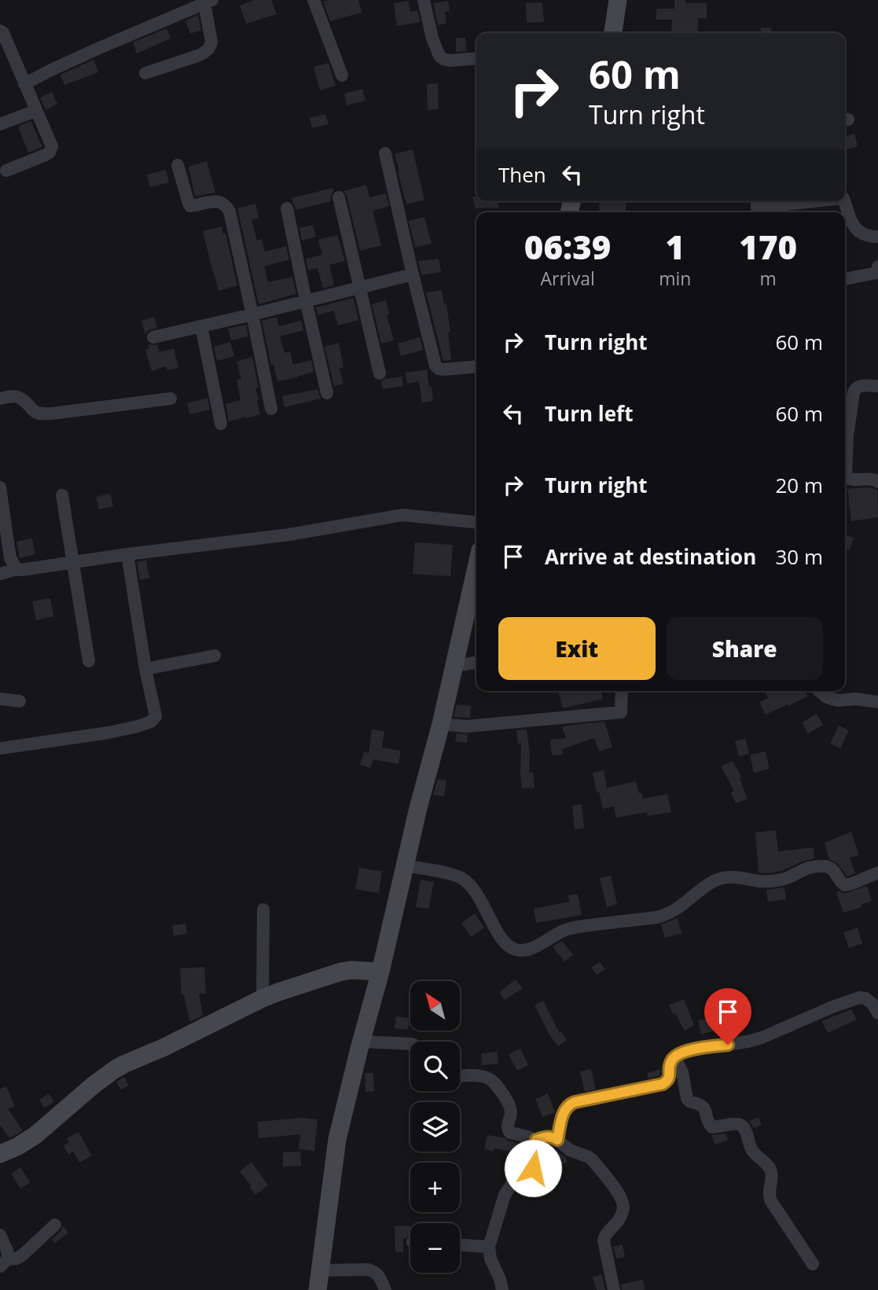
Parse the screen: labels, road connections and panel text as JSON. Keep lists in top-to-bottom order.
{
  "north": "top left",
  "page": {
    "turn": ["60 m", "Turn right"],
    "then": "Then",
    "eta": [
      "06:39",
      "Arrival",
      "1",
      "min",
      "170",
      "m"
    ],
    "list": [
      {
        "name": "Turn right",
        "value": "60 m"
      },
      {
        "name": "Turn left",
        "value": "60 m"
      },
      {
        "name": "Turn right",
        "value": "20 m"
      },
      {
        "name": "Arrive at destination",
        "value": "30 m"
      }
    ],
    "buttons": ["Exit", "Share"],
    "map_buttons": ["+", "−"]
  }
}
